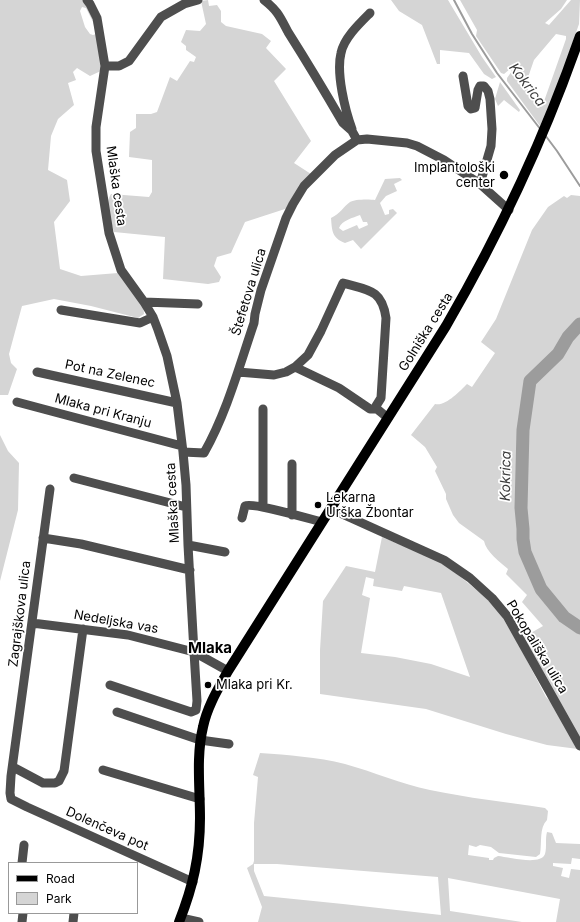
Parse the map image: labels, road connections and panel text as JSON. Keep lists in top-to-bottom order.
{
  "streets": {
    "main road": ["Golniška cesta"],
    "street": [
      "Mlaška cesta",
      "Štefetova ulica",
      "Pot na Zelenec",
      "Mlaka pri Kranju",
      "Zagrajškova ulica",
      "Nedeljska vas",
      "Pokopališka ulica",
      "Dolenčeva pot"
    ]
  },
  "crossings": [
    ["Mlaška cesta", "Štefetova ulica"],
    ["Mlaška cesta", "Pot na Zelenec"],
    ["Mlaška cesta", "Mlaka pri Kranju"],
    ["Mlaška cesta", "Nedeljska vas"],
    ["Štefetova ulica", "Mlaka pri Kranju"],
    ["Golniška cesta", "Pokopališka ulica"],
    ["Golniška cesta", "Dolenčeva pot"],
    ["Zagrajškova ulica", "Nedeljska vas"],
    ["Zagrajškova ulica", "Dolenčeva pot"]
  ],
  "districts": ["Mlaka"],
  "water": ["Kokrica"],
  "places": ["Implantološki center", "Lekarna Urška Žbontar", "Mlaka pri Kr."],
  "legend": ["Road", "Park"]
}
